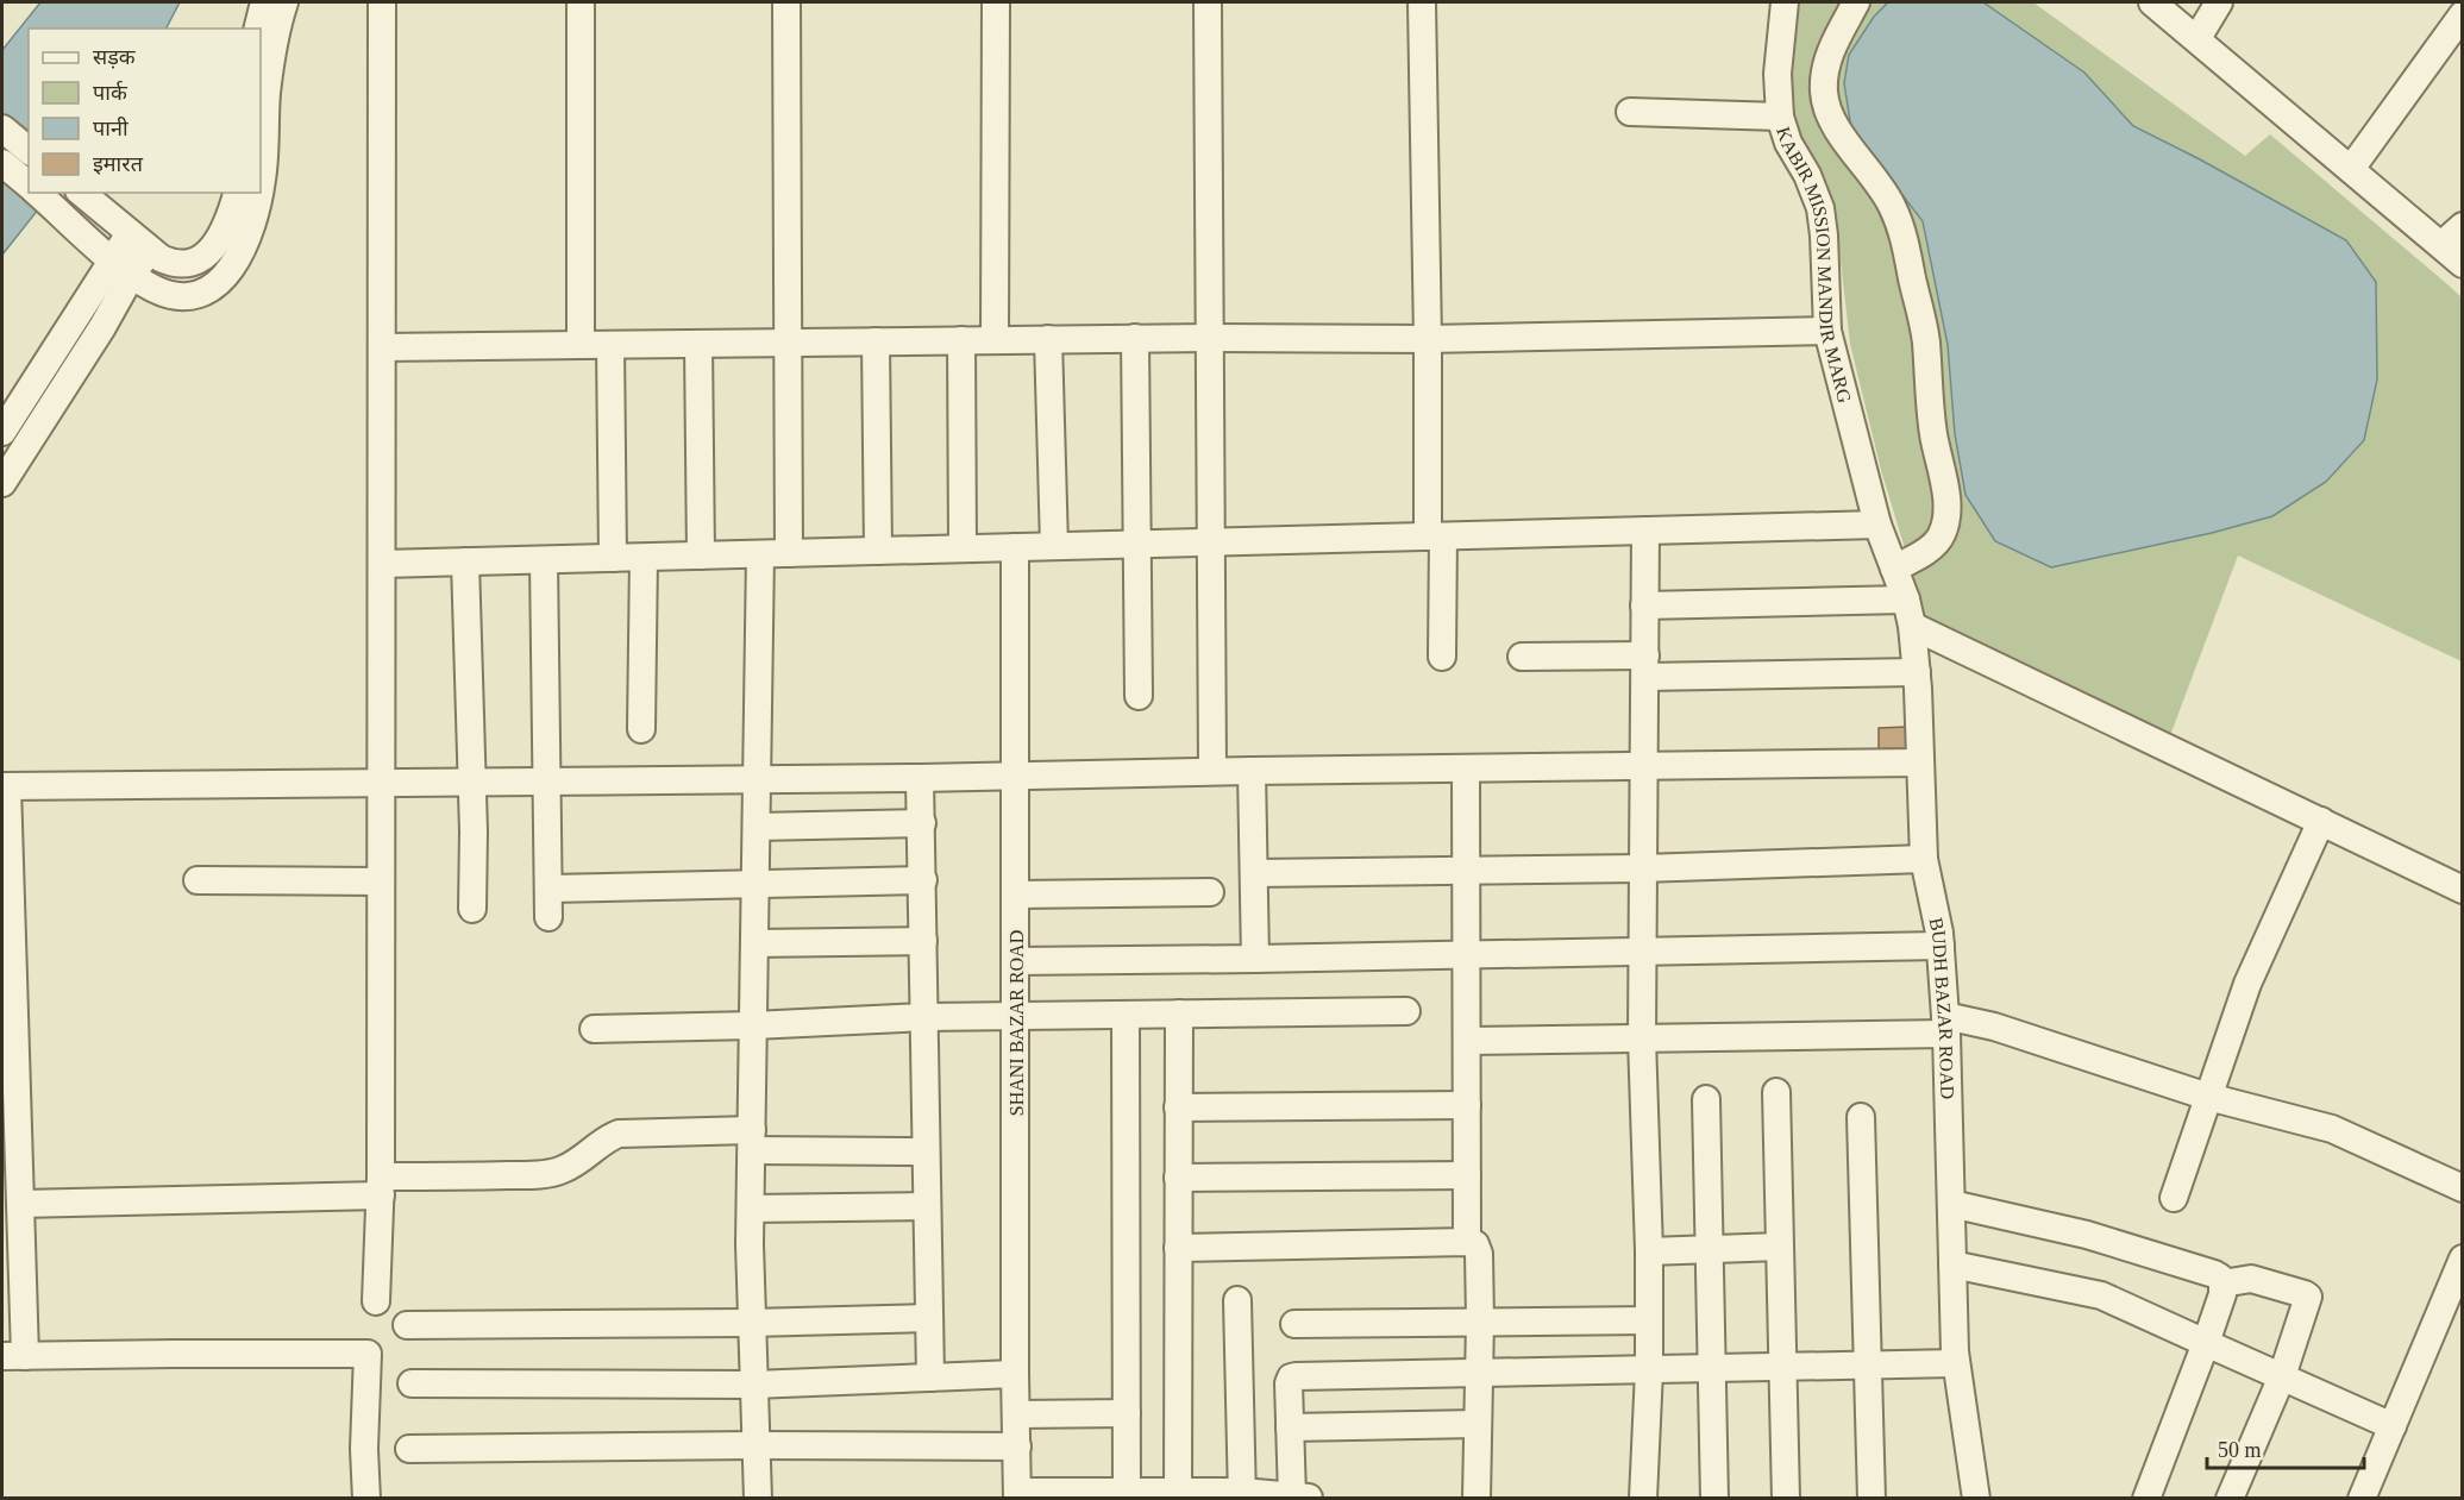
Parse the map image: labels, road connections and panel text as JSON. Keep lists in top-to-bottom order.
{
  "streets": {
    "street": ["KABIR MISSION MANDIR MARG", "BUDH BAZAR ROAD", "SHANI BAZAR ROAD"]
  },
  "crossings": [
    ["KABIR MISSION MANDIR MARG", "BUDH BAZAR ROAD"]
  ],
  "legend": [
    "सड़क",
    "पार्क",
    "पानी",
    "इमारत"
  ],
  "scale_bar": "50 m"
}
